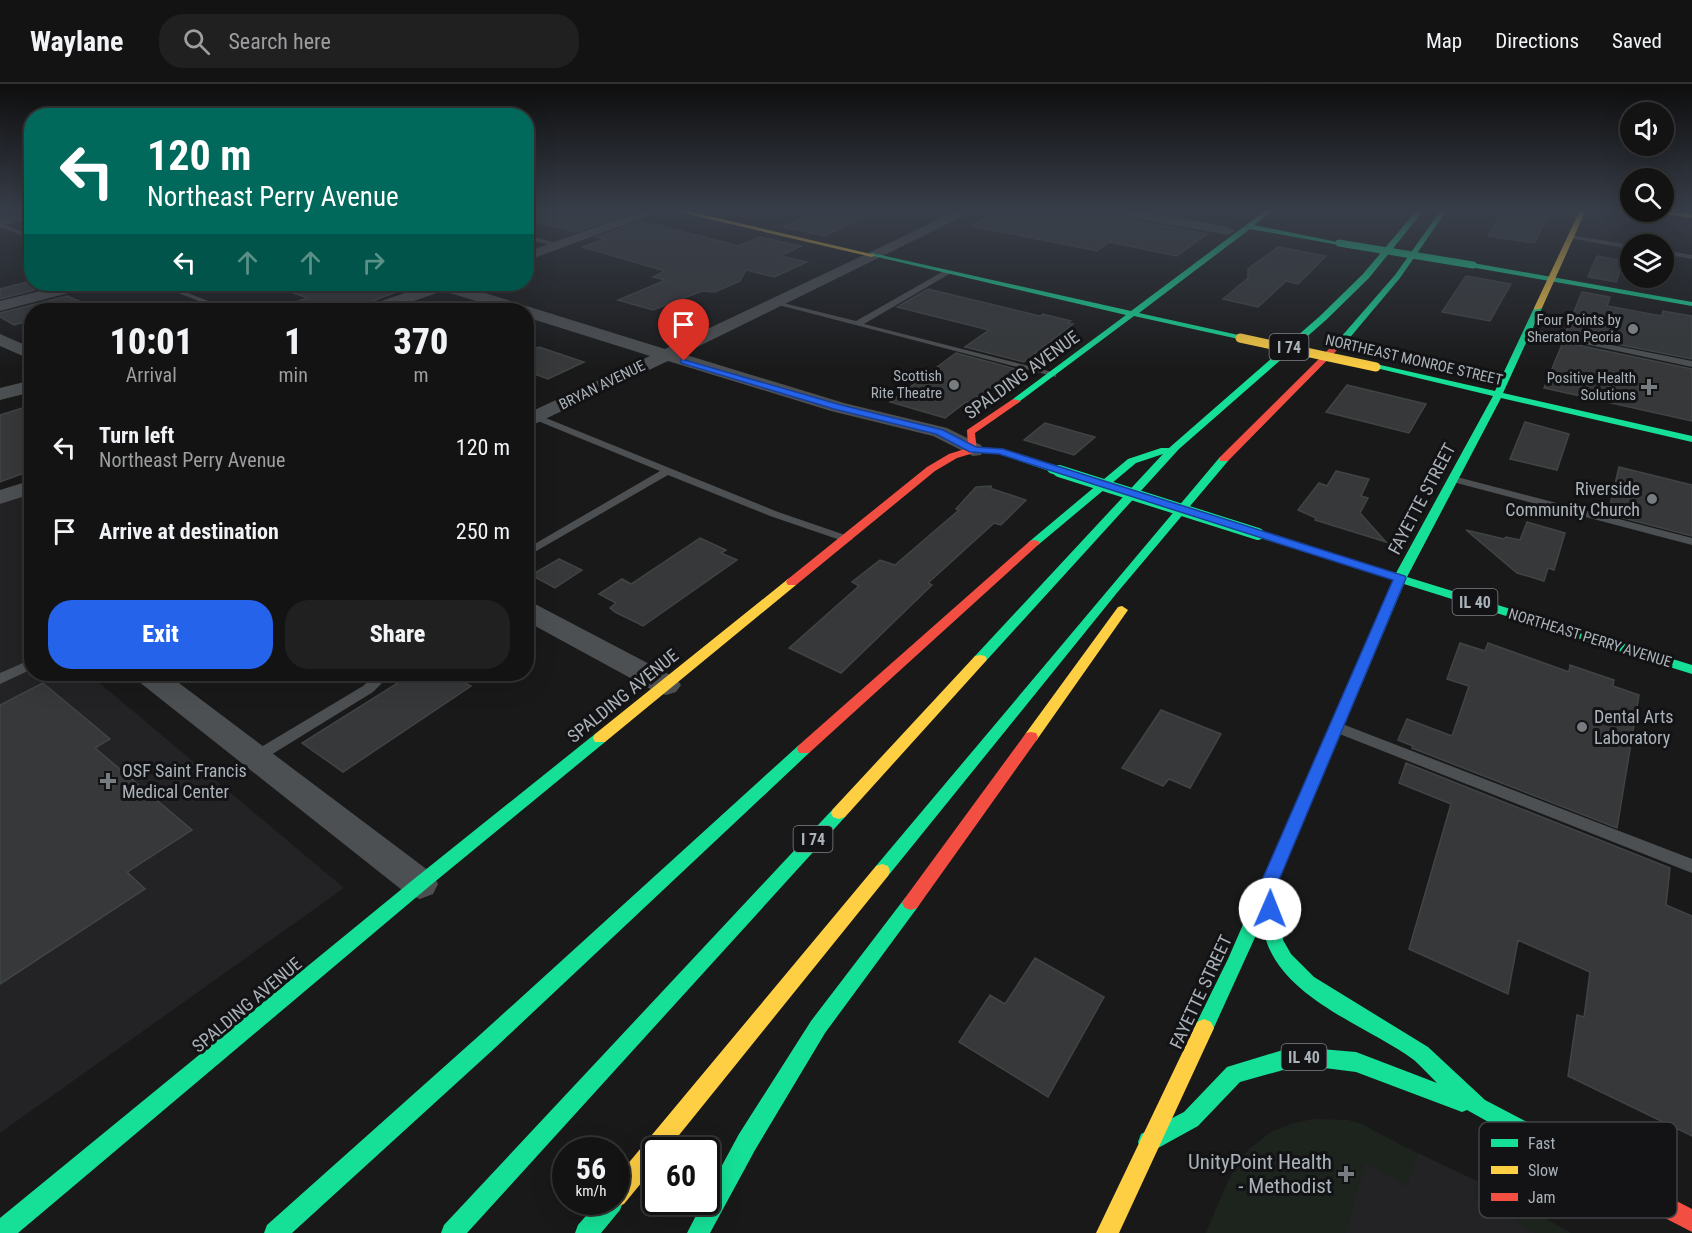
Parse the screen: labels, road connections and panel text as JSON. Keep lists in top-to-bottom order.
{
  "streets": {
    "main road": [
      "I 74",
      "NORTHEAST MONROE STREET",
      "SPALDING AVENUE",
      "FAYETTE STREET",
      "IL 40",
      "NORTHEAST PERRY AVENUE"
    ],
    "street": ["BRYAN AVENUE"]
  },
  "crossings": [
    ["NORTHEAST MONROE STREET", "SPALDING AVENUE"],
    ["NORTHEAST MONROE STREET", "FAYETTE STREET"],
    ["SPALDING AVENUE", "NORTHEAST PERRY AVENUE"],
    ["BRYAN AVENUE", "NORTHEAST PERRY AVENUE"],
    ["FAYETTE STREET", "IL 40"],
    ["FAYETTE STREET", "NORTHEAST PERRY AVENUE"]
  ],
  "places": {
    "other": [
      "Four Points by Sheraton Peoria",
      "Scottish Rite Theatre",
      "Riverside Community Church",
      "Dental Arts Laboratory"
    ],
    "health": ["Positive Health Solutions", "OSF Saint Francis Medical Center", "UnityPoint Health - Methodist"]
  },
  "legend": ["Fast", "Slow", "Jam"],
  "page": {
    "header": "Waylane",
    "search": "Search here",
    "nav": ["Map", "Directions", "Saved"],
    "turn": ["120 m", "Northeast Perry Avenue"],
    "eta": [
      "10:01",
      "Arrival",
      "1",
      "min",
      "370",
      "m"
    ],
    "list": [
      {
        "name": "Turn left",
        "note": "Northeast Perry Avenue",
        "value": "120 m"
      },
      {
        "name": "Arrive at destination",
        "value": "250 m"
      }
    ],
    "buttons": ["Exit", "Share"],
    "speed": "56 km/h",
    "limit": "60"
  }
}
